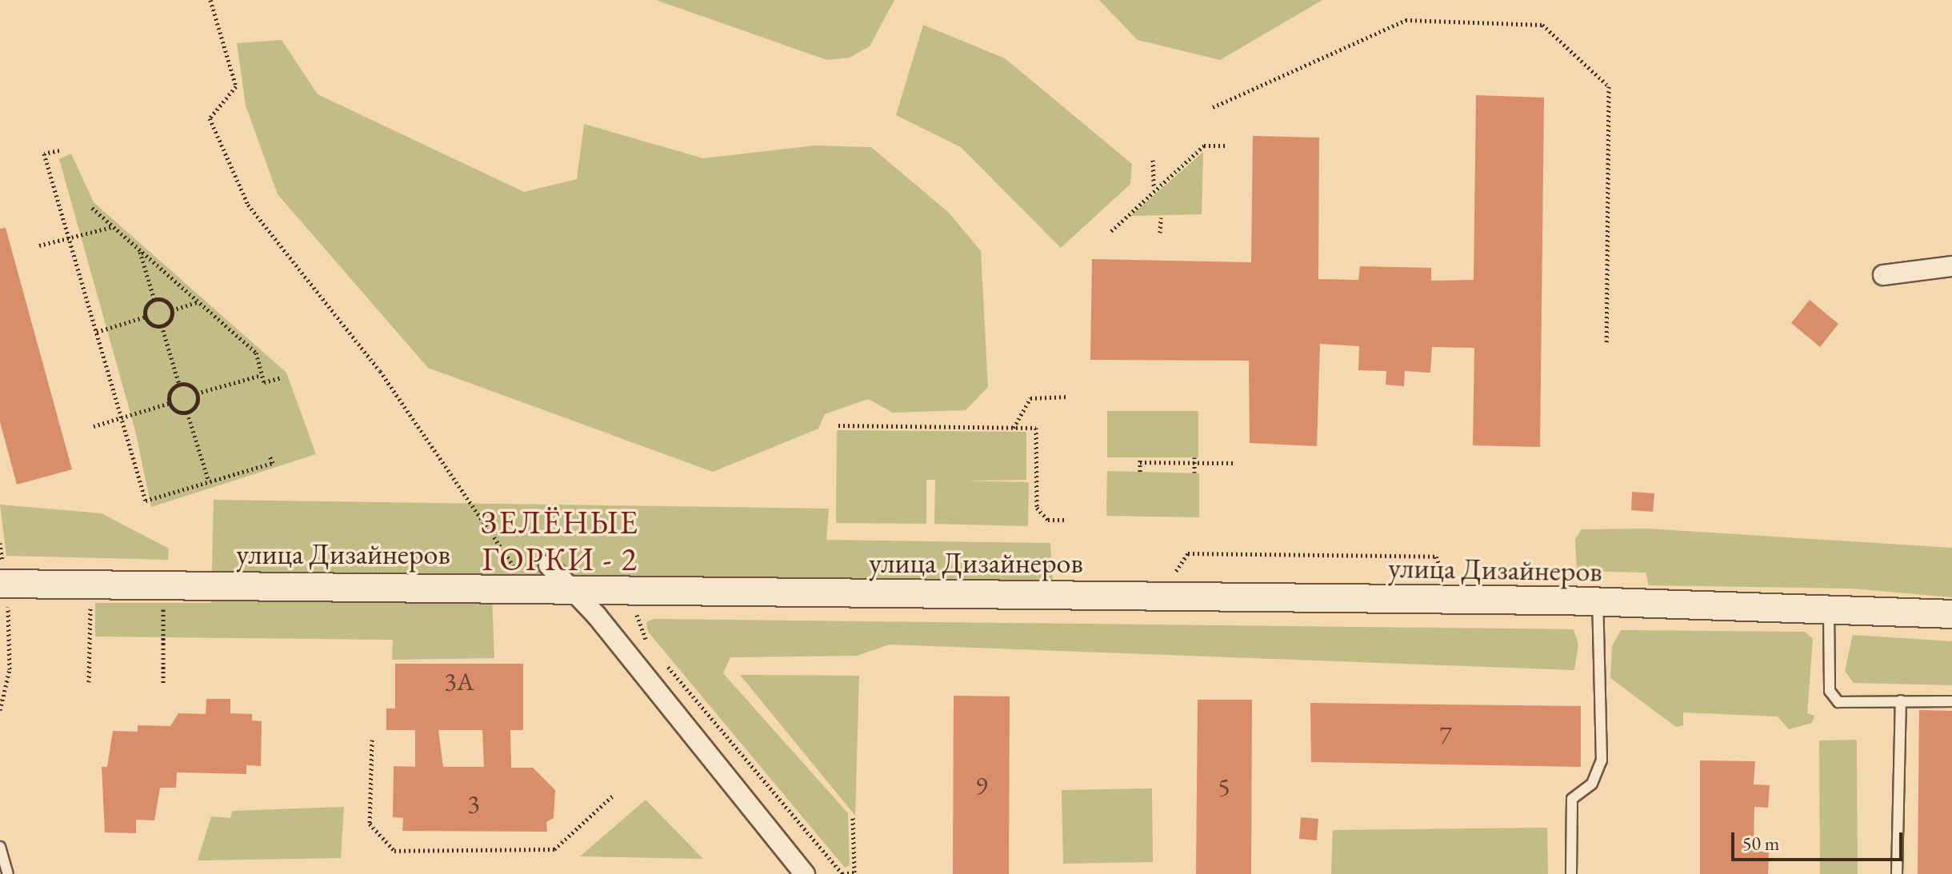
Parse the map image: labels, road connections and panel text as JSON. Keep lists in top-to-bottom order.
{
  "streets": {
    "street": ["улица Дизайнеров"]
  },
  "districts": ["ЗЕЛЁНЫЕ ГОРКИ - 2"],
  "house_numbers": [
    "3А",
    "7",
    "9",
    "5",
    "3"
  ],
  "scale_bar": "50 m"
}
